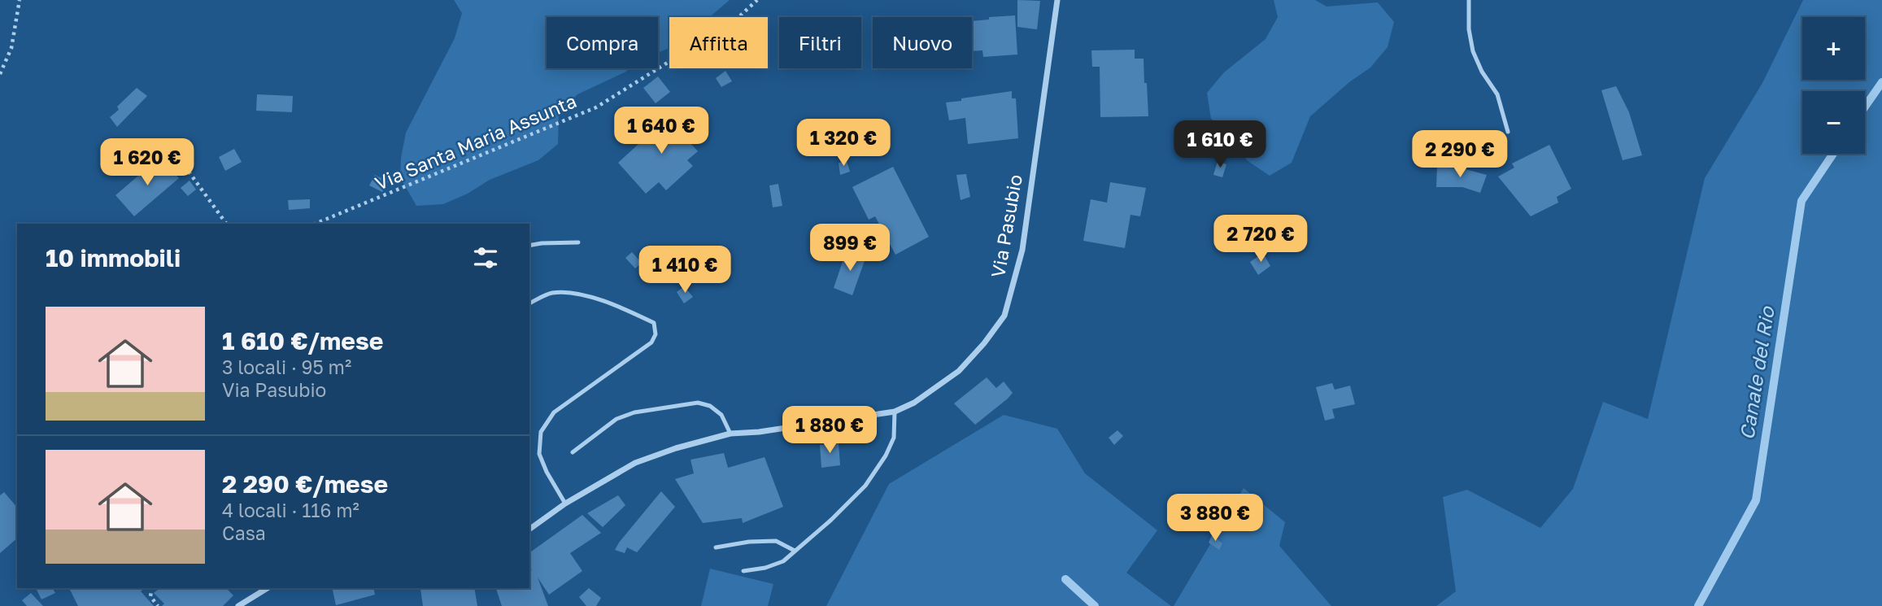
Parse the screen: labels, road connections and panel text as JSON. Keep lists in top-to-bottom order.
{
  "streets": {
    "street": ["Via Pasubio"],
    "path": ["Via Santa Maria Assunta"]
  },
  "water": ["Canale del Rio"],
  "page": {
    "map_buttons": ["+", "−"],
    "chip": [
      "Compra",
      "Affitta",
      "Filtri",
      "Nuovo"
    ],
    "price": [
      "1 640 €",
      "1 320 €",
      "1 610 €",
      "2 290 €",
      "1 620 €",
      "2 720 €",
      "899 €",
      "1 410 €",
      "1 880 €",
      "3 880 €"
    ],
    "heading": "10 immobili",
    "list": [
      {
        "name": "1 610 €/mese",
        "note": "3 locali · 95 m² · Via Pasubio"
      },
      {
        "name": "2 290 €/mese",
        "note": "4 locali · 116 m² · Casa"
      }
    ]
  }
}
